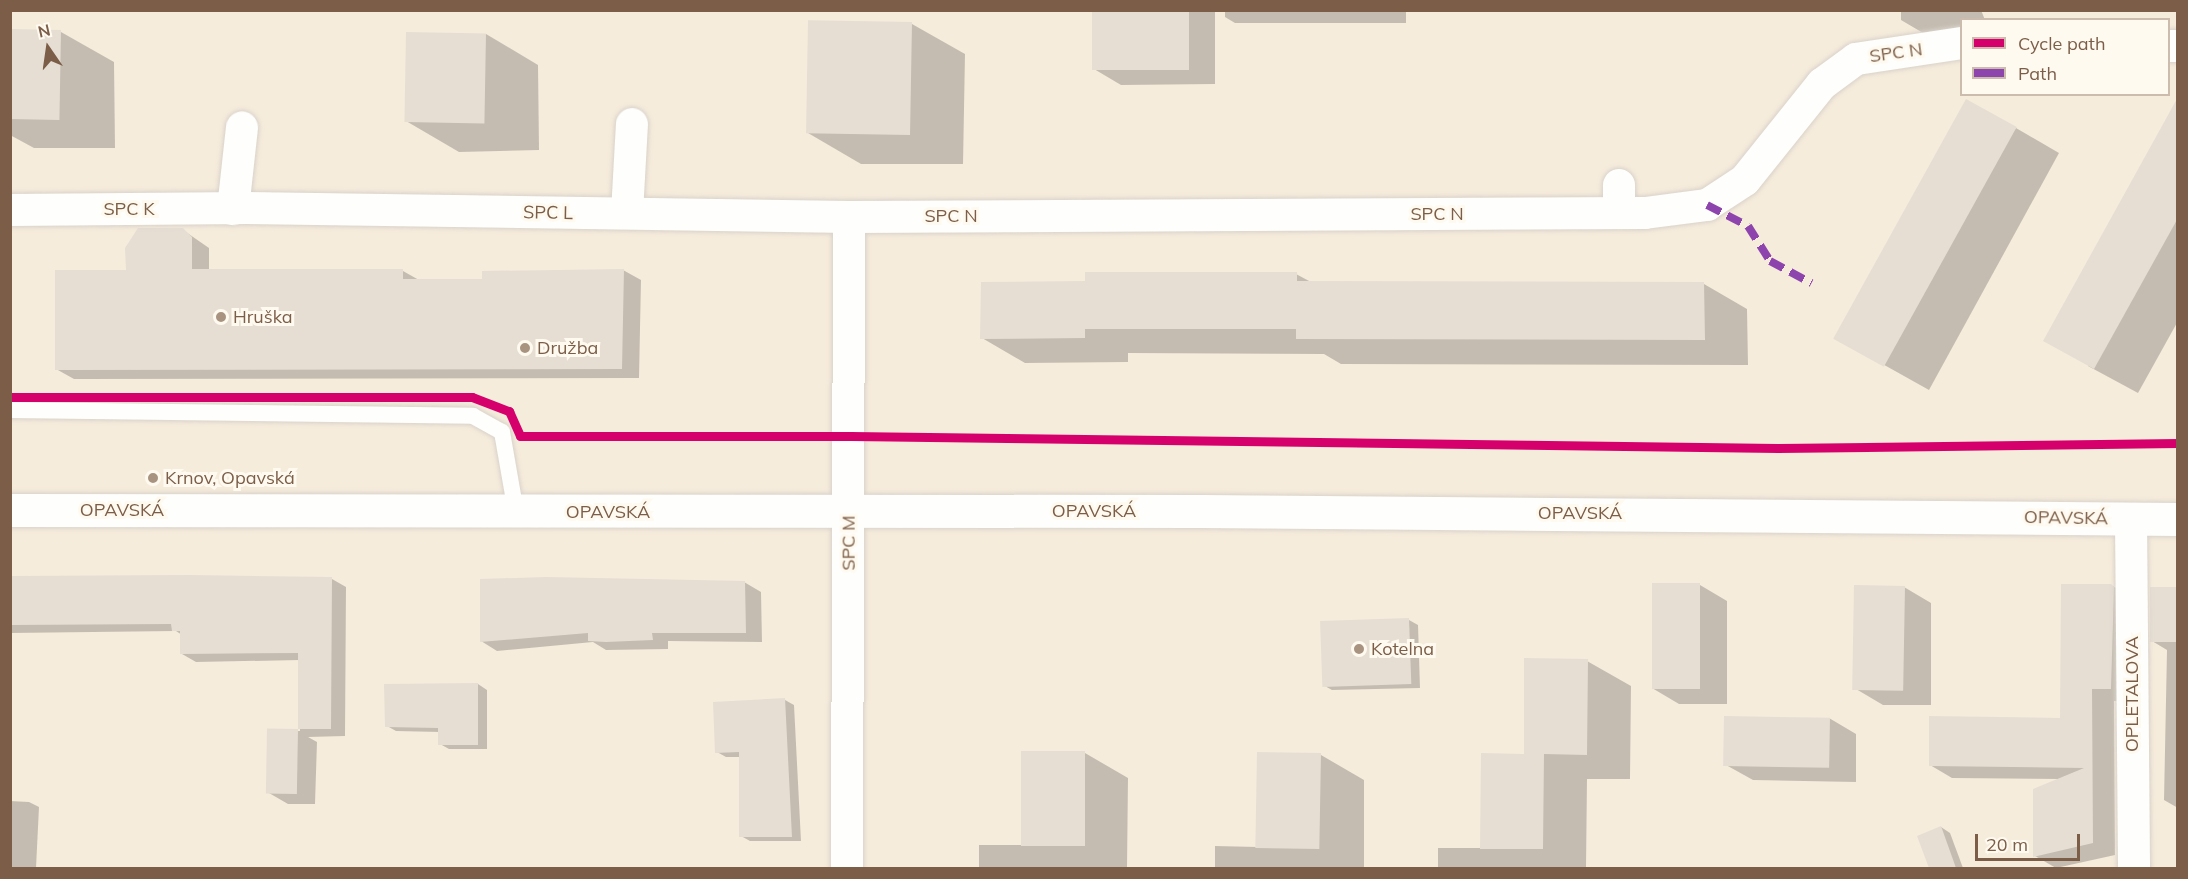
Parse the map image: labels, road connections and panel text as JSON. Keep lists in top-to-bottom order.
{
  "streets": {
    "main road": ["OPAVSKÁ"],
    "street": [
      "SPC N",
      "SPC K",
      "SPC L",
      "SPC M",
      "OPLETALOVA"
    ]
  },
  "crossings": [
    ["SPC N", "SPC L"],
    ["SPC N", "SPC M"],
    ["SPC K", "SPC L"],
    ["SPC L", "SPC M"],
    ["OPAVSKÁ", "SPC M"],
    ["OPAVSKÁ", "OPLETALOVA"]
  ],
  "places": [
    "Hruška",
    "Družba",
    "Krnov, Opavská",
    "Kotelna"
  ],
  "legend": ["Cycle path", "Path"],
  "scale_bar": "20 m",
  "north": "top"
}
